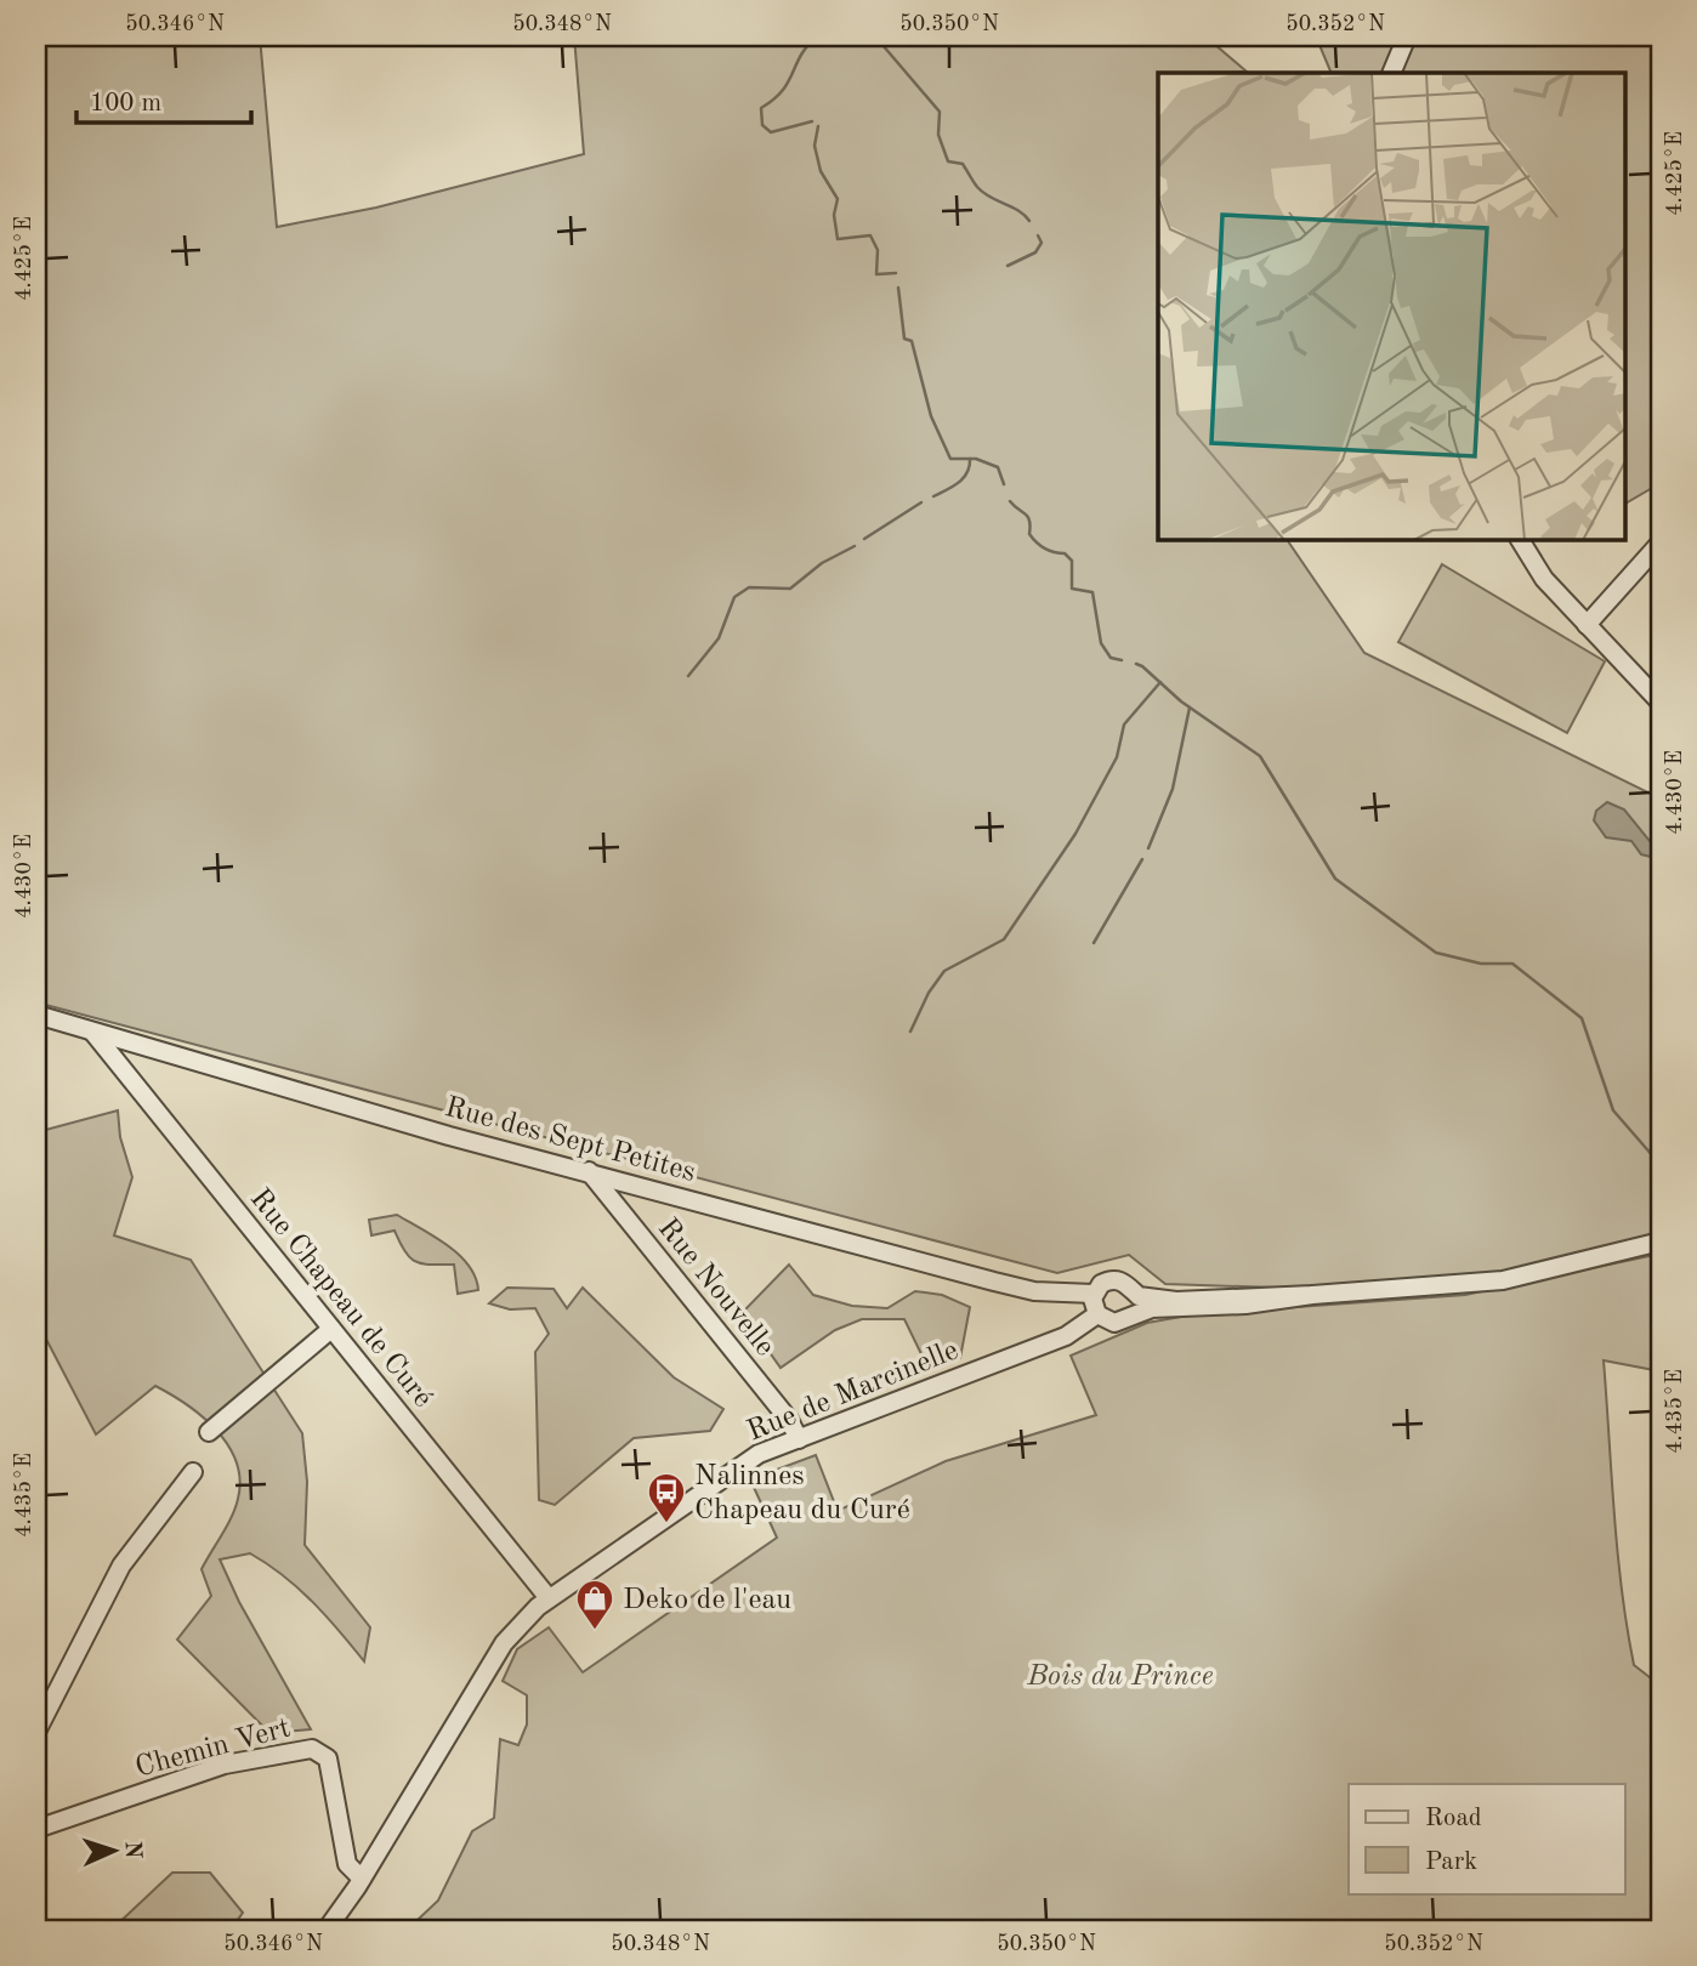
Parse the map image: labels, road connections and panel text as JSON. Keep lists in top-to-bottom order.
{
  "streets": {
    "street": [
      "Rue des Sept Petites",
      "Rue Nouvelle",
      "Rue Chapeau de Curé",
      "Rue de Marcinelle",
      "Chemin Vert"
    ]
  },
  "crossings": [
    ["Rue des Sept Petites", "Rue Nouvelle"],
    ["Rue des Sept Petites", "Rue Chapeau de Curé"],
    ["Rue des Sept Petites", "Rue de Marcinelle"],
    ["Rue Nouvelle", "Rue de Marcinelle"],
    ["Rue Chapeau de Curé", "Rue de Marcinelle"],
    ["Rue de Marcinelle", "Chemin Vert"]
  ],
  "parks": ["Bois du Prince"],
  "places": {
    "bus stop": ["Nalinnes Chapeau du Curé"],
    "shop": ["Deko de l'eau"]
  },
  "legend": ["Road", "Park"],
  "scale_bar": "100 m",
  "north": "right",
  "coordinates": [
    "50.346°N",
    "50.348°N",
    "50.350°N",
    "50.352°N",
    "4.425°E",
    "4.430°E",
    "4.435°E"
  ]
}
